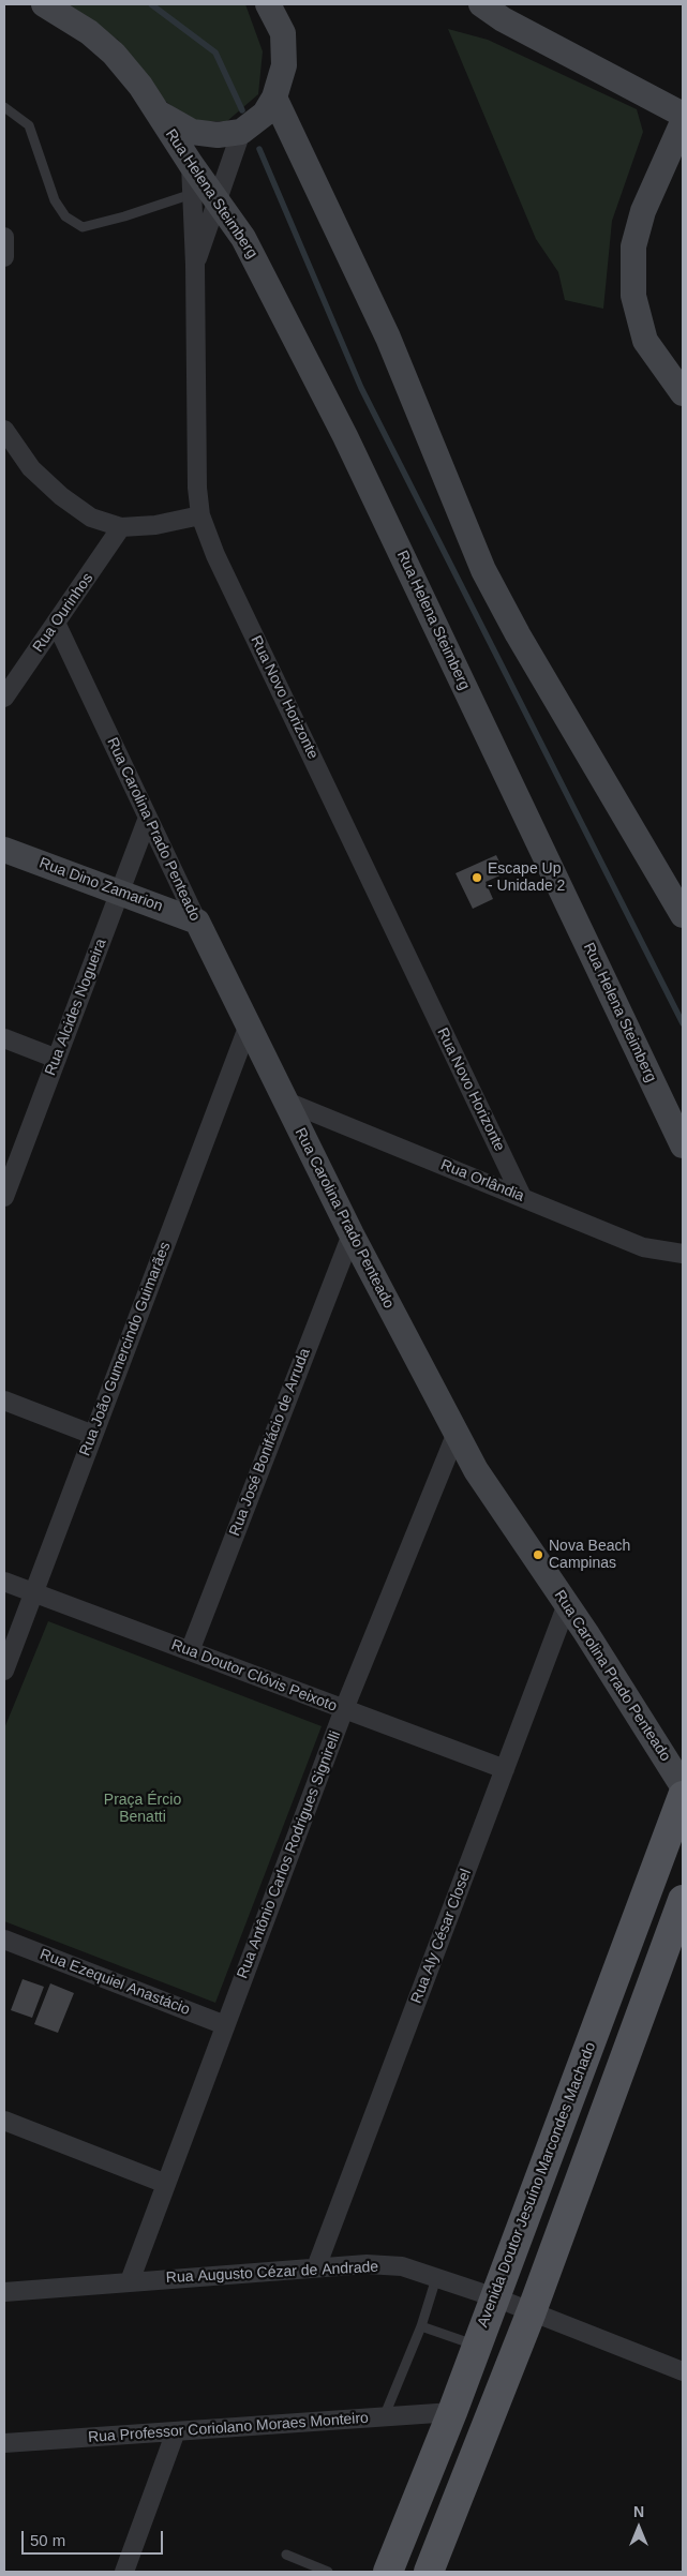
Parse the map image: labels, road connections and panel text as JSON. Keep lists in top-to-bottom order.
{
  "streets": {
    "main road": [
      "Rua Helena Steimberg",
      "Rua Carolina Prado Penteado",
      "Rua Dino Zamarion",
      "Avenida Doutor Jesuíno Marcondes Machado"
    ],
    "street": [
      "Rua Ourinhos",
      "Rua Novo Horizonte",
      "Rua Alcides Nogueira",
      "Rua Orlândia",
      "Rua João Gumercindo Guimarães",
      "Rua José Bonifácio de Arruda",
      "Rua Doutor Clóvis Peixoto",
      "Rua Antônio Carlos Rodrigues Signirelli",
      "Rua Aly César Closel",
      "Rua Ezequiel Anastácio",
      "Rua Augusto Cézar de Andrade",
      "Rua Professor Coriolano Moraes Monteiro"
    ]
  },
  "crossings": [
    ["Rua Helena Steimberg", "Rua Novo Horizonte"],
    ["Rua Ourinhos", "Rua Carolina Prado Penteado"],
    ["Rua Novo Horizonte", "Rua Orlândia"],
    ["Rua Carolina Prado Penteado", "Rua Dino Zamarion"],
    ["Rua Carolina Prado Penteado", "Rua Alcides Nogueira"],
    ["Rua Carolina Prado Penteado", "Rua Orlândia"],
    ["Rua Carolina Prado Penteado", "Rua João Gumercindo Guimarães"],
    ["Rua Carolina Prado Penteado", "Rua José Bonifácio de Arruda"],
    ["Rua Carolina Prado Penteado", "Rua Antônio Carlos Rodrigues Signirelli"],
    ["Rua Carolina Prado Penteado", "Rua Aly César Closel"],
    ["Rua Dino Zamarion", "Rua Alcides Nogueira"],
    ["Rua João Gumercindo Guimarães", "Rua Doutor Clóvis Peixoto"],
    ["Rua José Bonifácio de Arruda", "Rua Doutor Clóvis Peixoto"],
    ["Rua Doutor Clóvis Peixoto", "Rua Antônio Carlos Rodrigues Signirelli"],
    ["Rua Doutor Clóvis Peixoto", "Rua Aly César Closel"],
    ["Rua Antônio Carlos Rodrigues Signirelli", "Rua Ezequiel Anastácio"],
    ["Rua Antônio Carlos Rodrigues Signirelli", "Rua Augusto Cézar de Andrade"],
    ["Rua Aly César Closel", "Rua Augusto Cézar de Andrade"],
    ["Avenida Doutor Jesuíno Marcondes Machado", "Rua Augusto Cézar de Andrade"],
    ["Avenida Doutor Jesuíno Marcondes Machado", "Rua Professor Coriolano Moraes Monteiro"]
  ],
  "parks": ["Praça Ércio Benatti"],
  "places": ["Escape Up - Unidade 2", "Nova Beach Campinas"],
  "scale_bar": "50 m",
  "north": "top"
}
